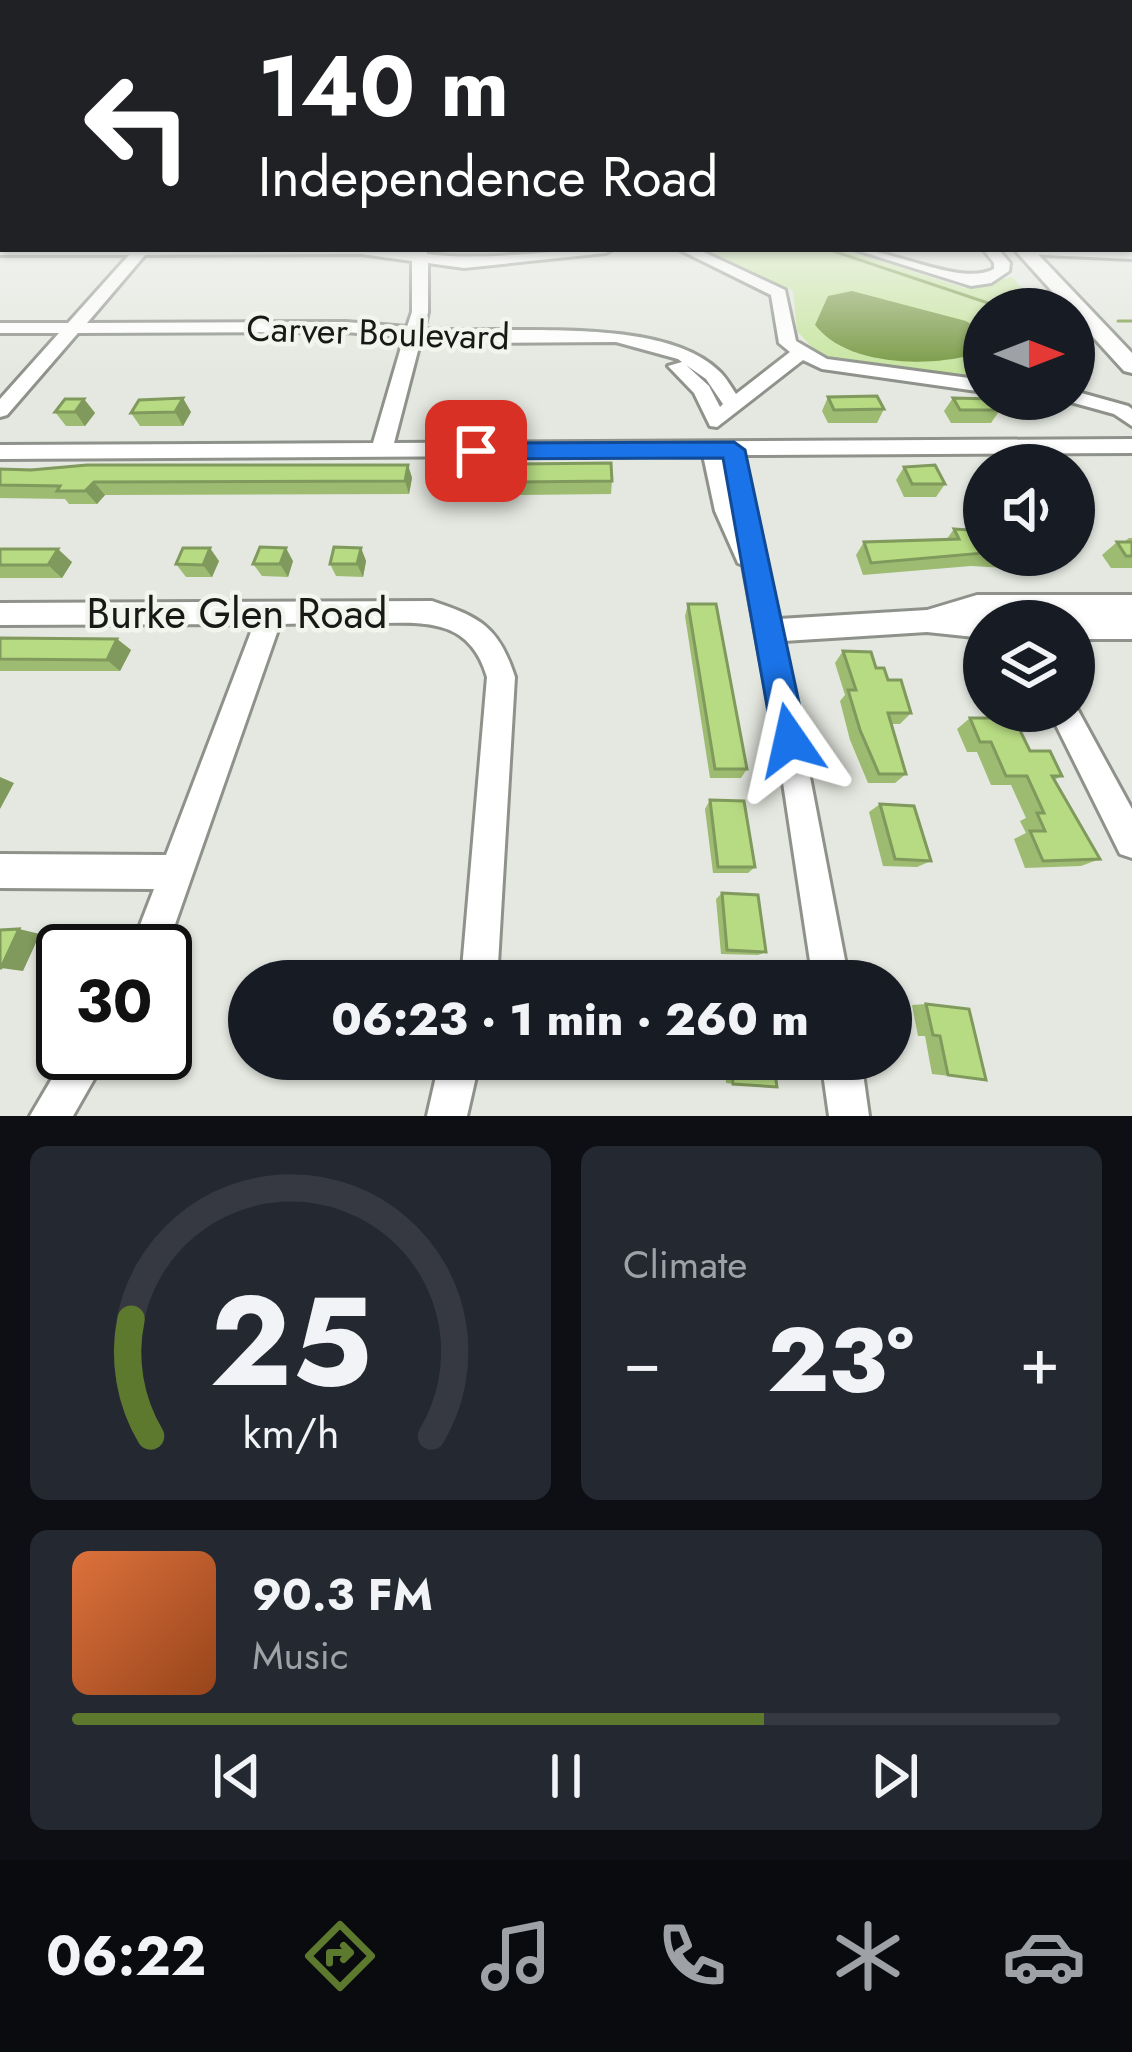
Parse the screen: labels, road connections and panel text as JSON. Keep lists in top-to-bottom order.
{
  "streets": {
    "street": ["Carver Boulevard", "Burke Glen Road"]
  },
  "north": "right",
  "page": {
    "turn": ["140 m", "Independence Road"],
    "limit": "30",
    "trip": "06:23 · 1 min · 260 m",
    "tile": "Climate",
    "heat": ["−", "23°", "+"],
    "song": ["90.3 FM", "Music"],
    "tabs": "06:22",
    "gauge": ["25", "km/h"]
  }
}
